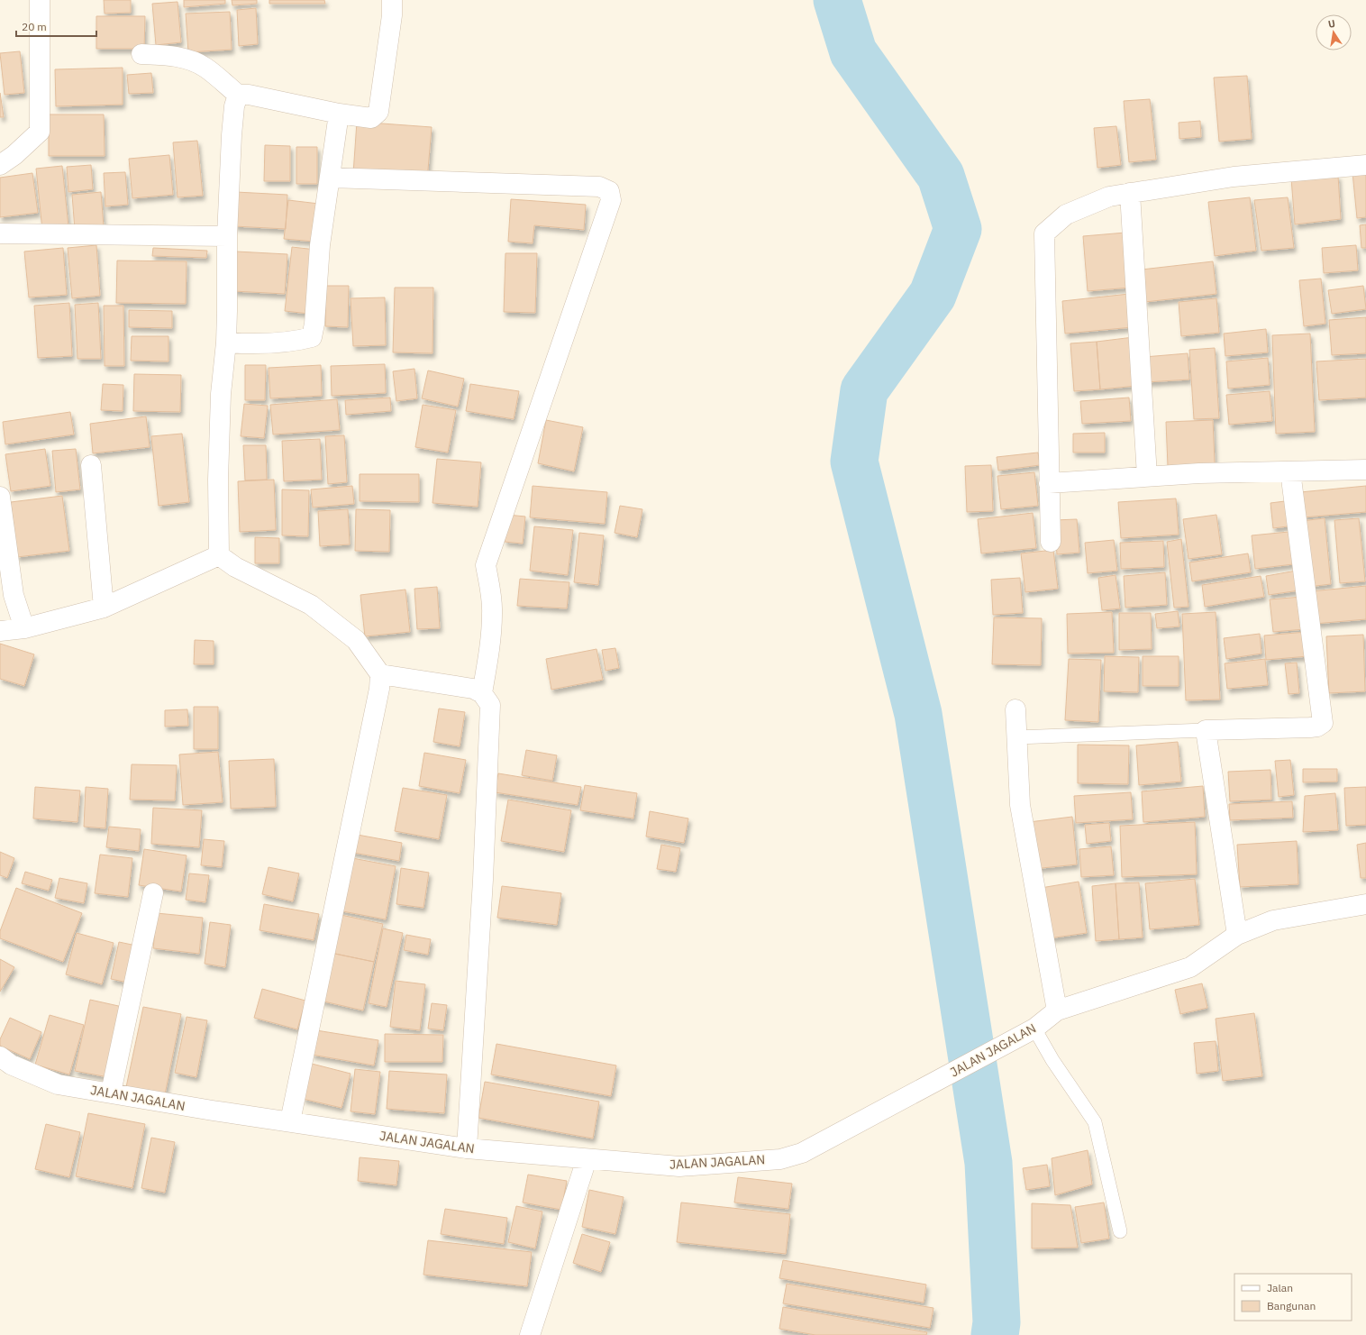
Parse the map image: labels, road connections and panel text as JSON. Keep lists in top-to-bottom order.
{
  "streets": {
    "street": ["JALAN JAGALAN"]
  },
  "legend": ["Jalan", "Bangunan"],
  "scale_bar": "20 m",
  "north": "top"
}
